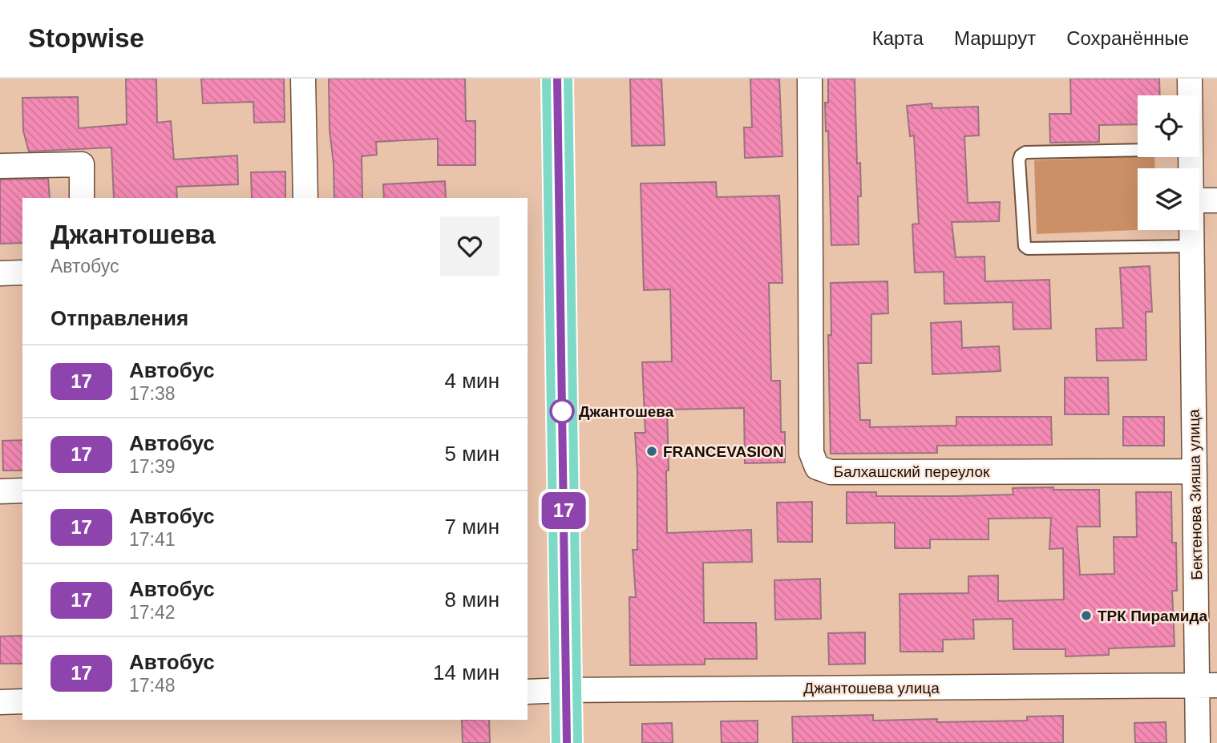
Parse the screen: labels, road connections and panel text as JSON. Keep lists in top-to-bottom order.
{
  "streets": {
    "street": ["Балхашский переулок", "Бектенова Зияша улица", "Джантошева улица"]
  },
  "crossings": [
    ["Балхашский переулок", "Бектенова Зияша улица"],
    ["Бектенова Зияша улица", "Джантошева улица"]
  ],
  "places": ["Джантошева", "FRANCEVASION", "ТРК Пирамида"],
  "lines": ["bus line 17"],
  "page": {
    "header": "Stopwise",
    "nav": ["Карта", "Маршрут", "Сохранённые"],
    "on_map": "17",
    "heading": [
      ["Джантошева", "Автобус"],
      "Отправления"
    ],
    "list": [
      {
        "mark": "17",
        "name": "Автобус",
        "note": "17:38",
        "value": "4 мин"
      },
      {
        "mark": "17",
        "name": "Автобус",
        "note": "17:39",
        "value": "5 мин"
      },
      {
        "mark": "17",
        "name": "Автобус",
        "note": "17:41",
        "value": "7 мин"
      },
      {
        "mark": "17",
        "name": "Автобус",
        "note": "17:42",
        "value": "8 мин"
      },
      {
        "mark": "17",
        "name": "Автобус",
        "note": "17:48",
        "value": "14 мин"
      }
    ]
  }
}
